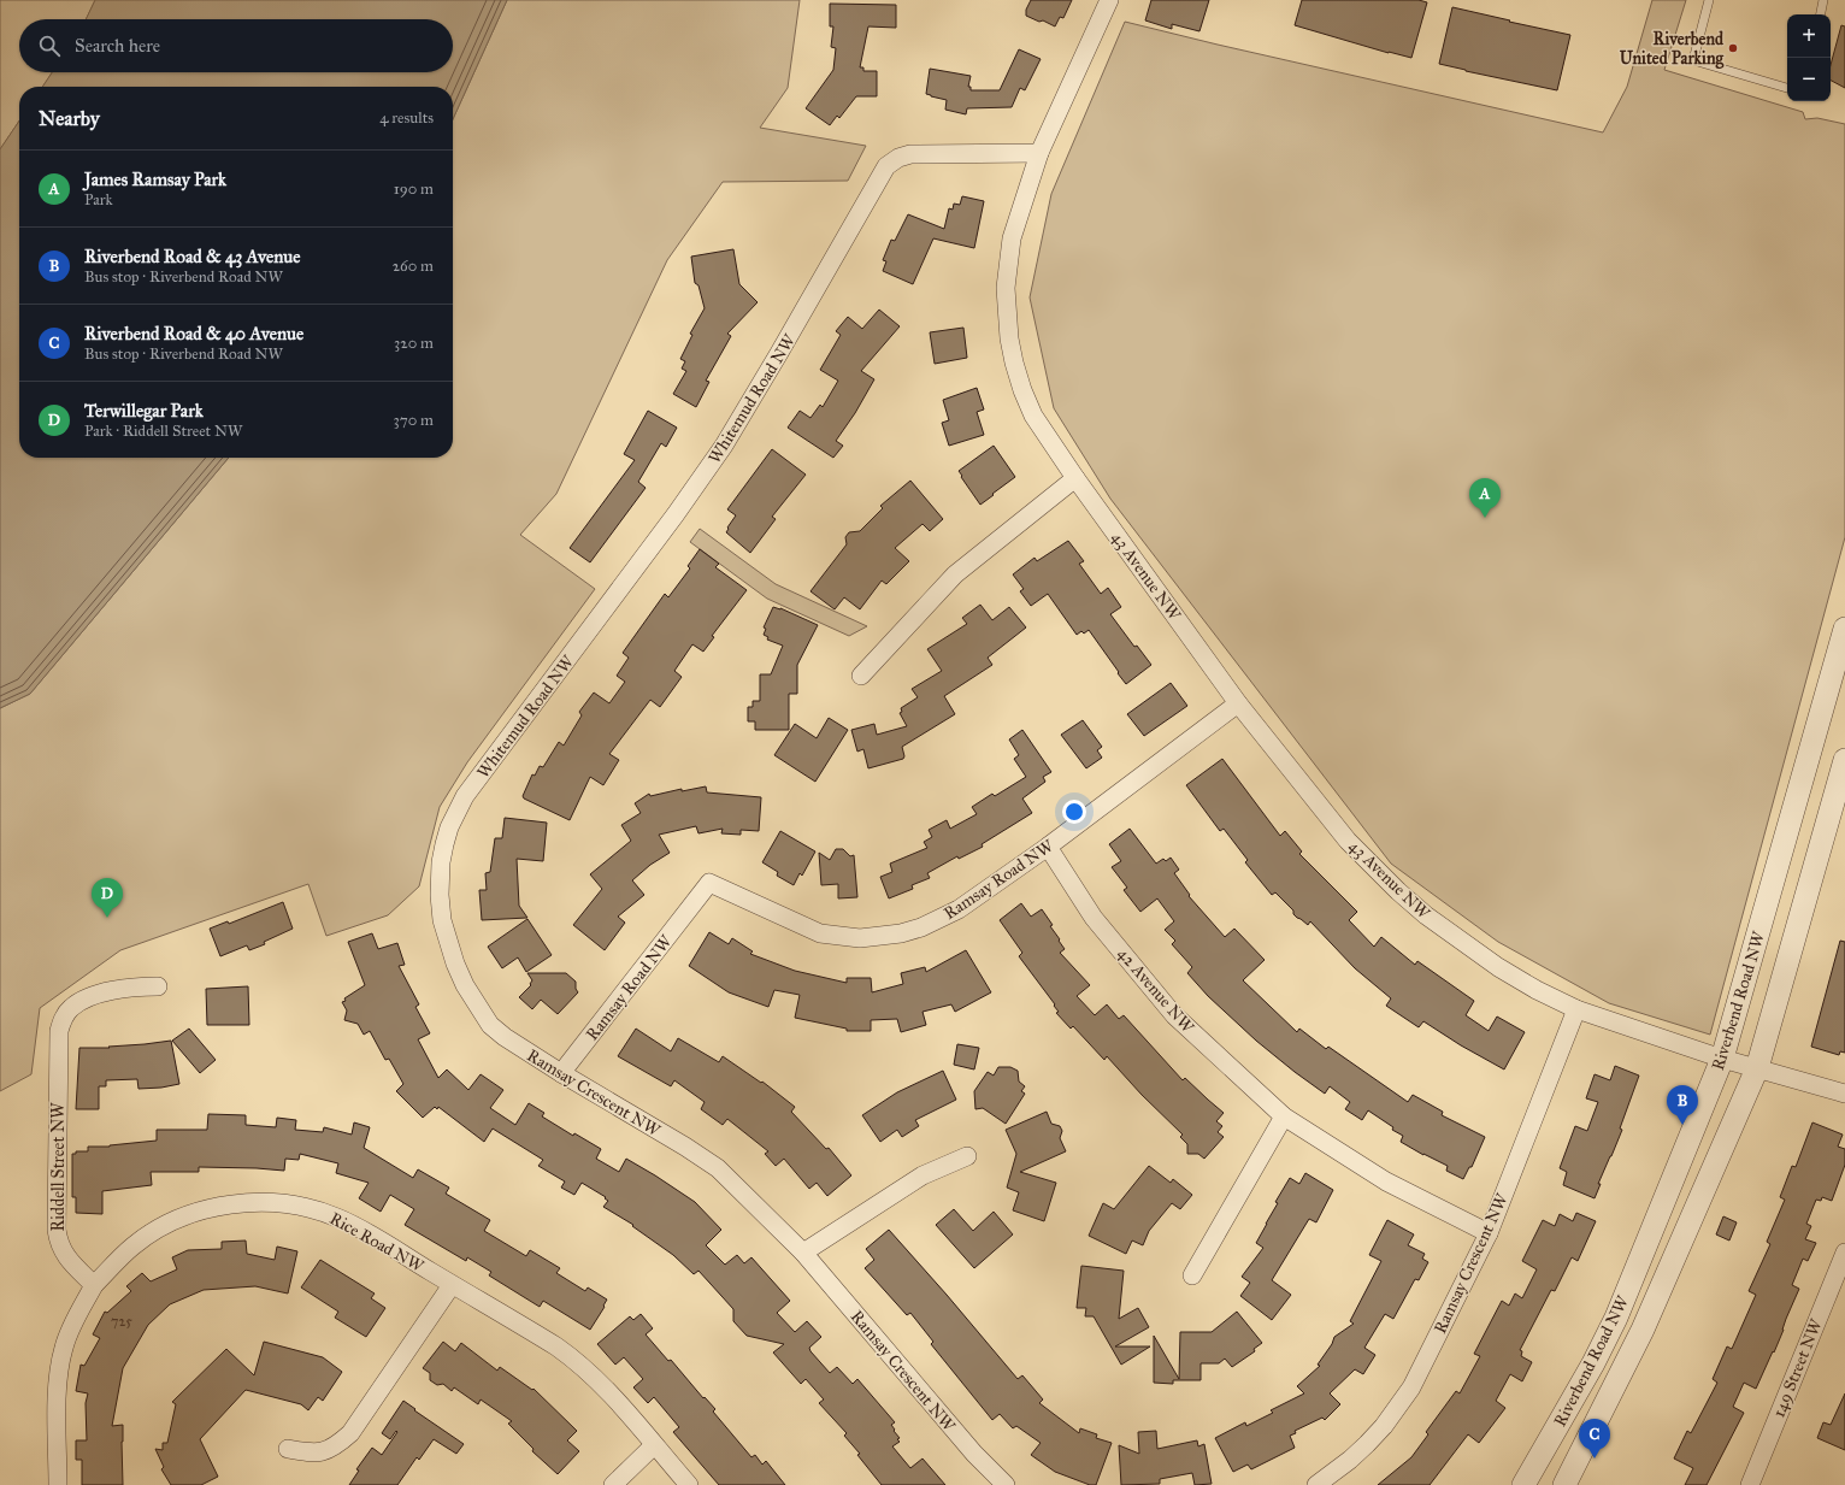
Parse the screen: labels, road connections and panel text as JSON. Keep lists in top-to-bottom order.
{
  "streets": {
    "street": [
      "Whitemud Road NW",
      "43 Avenue NW",
      "Ramsay Road NW",
      "42 Avenue NW",
      "Riverbend Road NW",
      "Ramsay Crescent NW",
      "Riddell Street NW",
      "Rice Road NW",
      "149 Street NW"
    ]
  },
  "crossings": [
    ["Whitemud Road NW", "43 Avenue NW"],
    ["Whitemud Road NW", "Ramsay Crescent NW"],
    ["43 Avenue NW", "Ramsay Road NW"],
    ["43 Avenue NW", "Riverbend Road NW"],
    ["43 Avenue NW", "Ramsay Crescent NW"],
    ["Ramsay Road NW", "42 Avenue NW"],
    ["Ramsay Road NW", "Ramsay Crescent NW"],
    ["42 Avenue NW", "Ramsay Crescent NW"],
    ["Riddell Street NW", "Rice Road NW"]
  ],
  "places": ["Riverbend United Parking"],
  "house_numbers": ["725"],
  "page": {
    "map_buttons": ["+", "−"],
    "search": "Search here",
    "heading": ["Nearby", "4 results"],
    "list": [
      {
        "mark": "A",
        "name": "James Ramsay Park",
        "note": "Park",
        "value": "190 m"
      },
      {
        "mark": "B",
        "name": "Riverbend Road & 43 Avenue",
        "note": "Bus stop · Riverbend Road NW",
        "value": "260 m"
      },
      {
        "mark": "C",
        "name": "Riverbend Road & 40 Avenue",
        "note": "Bus stop · Riverbend Road NW",
        "value": "320 m"
      },
      {
        "mark": "D",
        "name": "Terwillegar Park",
        "note": "Park · Riddell Street NW",
        "value": "370 m"
      }
    ],
    "pins": [
      "A",
      "D",
      "B",
      "C"
    ]
  }
}
